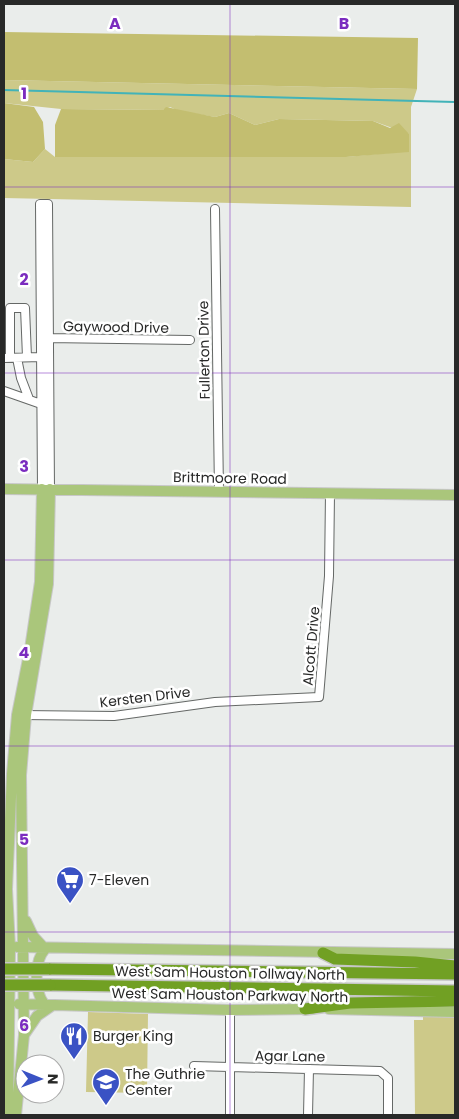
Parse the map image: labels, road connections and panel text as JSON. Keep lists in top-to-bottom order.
{
  "streets": {
    "highway": ["West Sam Houston Tollway North"],
    "main road": ["Brittmoore Road", "West Sam Houston Parkway North"],
    "street": [
      "Gaywood Drive",
      "Fullerton Drive",
      "Alcott Drive",
      "Kersten Drive",
      "Agar Lane"
    ]
  },
  "crossings": [
    ["Fullerton Drive", "Brittmoore Road"],
    ["Brittmoore Road", "Alcott Drive"],
    ["Alcott Drive", "Kersten Drive"]
  ],
  "places": {
    "supermarket": ["7-Eleven"],
    "restaurant": ["Burger King"],
    "school or university": ["The Guthrie Center"]
  },
  "north": "right",
  "grid": {
    "columns": ["A", "B"],
    "rows": [
      "1",
      "2",
      "3",
      "4",
      "5",
      "6"
    ]
  }
}
